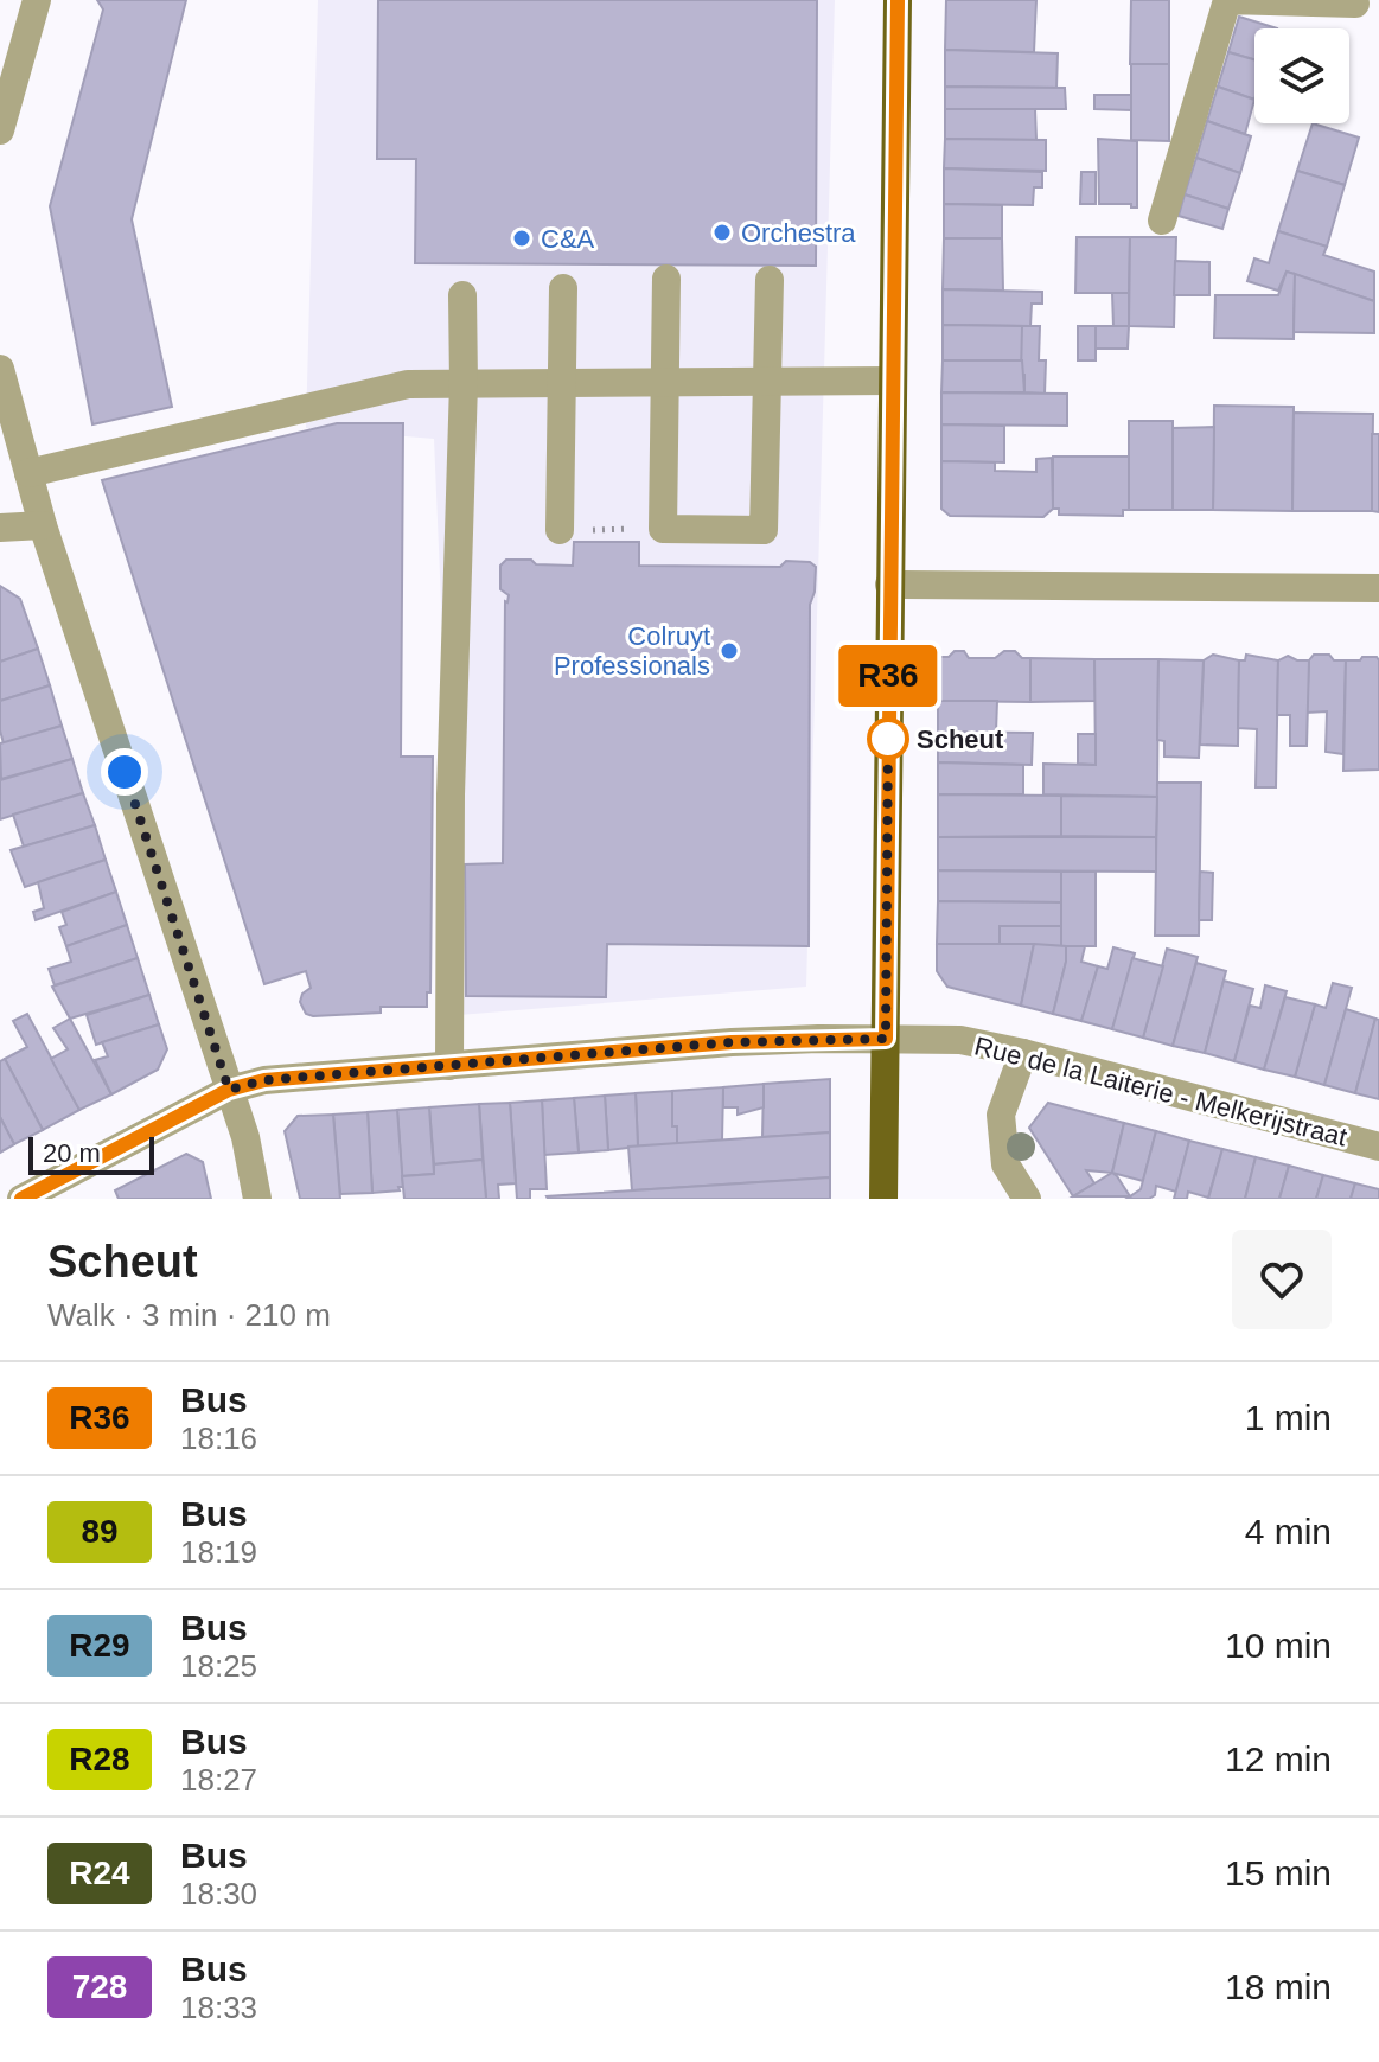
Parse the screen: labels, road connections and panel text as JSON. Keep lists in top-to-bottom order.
{
  "streets": {
    "street": ["Rue de la Laiterie - Melkerijstraat"]
  },
  "places": [
    "Orchestra",
    "C&A",
    "Colruyt Professionals",
    "Scheut"
  ],
  "lines": ["bus line R36"],
  "scale_bar": "20 m",
  "page": {
    "on_map": "R36",
    "scale": "20 m",
    "heading": ["Scheut", "Walk · 3 min · 210 m"],
    "list": [
      {
        "mark": "R36",
        "name": "Bus",
        "note": "18:16",
        "value": "1 min"
      },
      {
        "mark": "89",
        "name": "Bus",
        "note": "18:19",
        "value": "4 min"
      },
      {
        "mark": "R29",
        "name": "Bus",
        "note": "18:25",
        "value": "10 min"
      },
      {
        "mark": "R28",
        "name": "Bus",
        "note": "18:27",
        "value": "12 min"
      },
      {
        "mark": "R24",
        "name": "Bus",
        "note": "18:30",
        "value": "15 min"
      },
      {
        "mark": "728",
        "name": "Bus",
        "note": "18:33",
        "value": "18 min"
      }
    ]
  }
}
